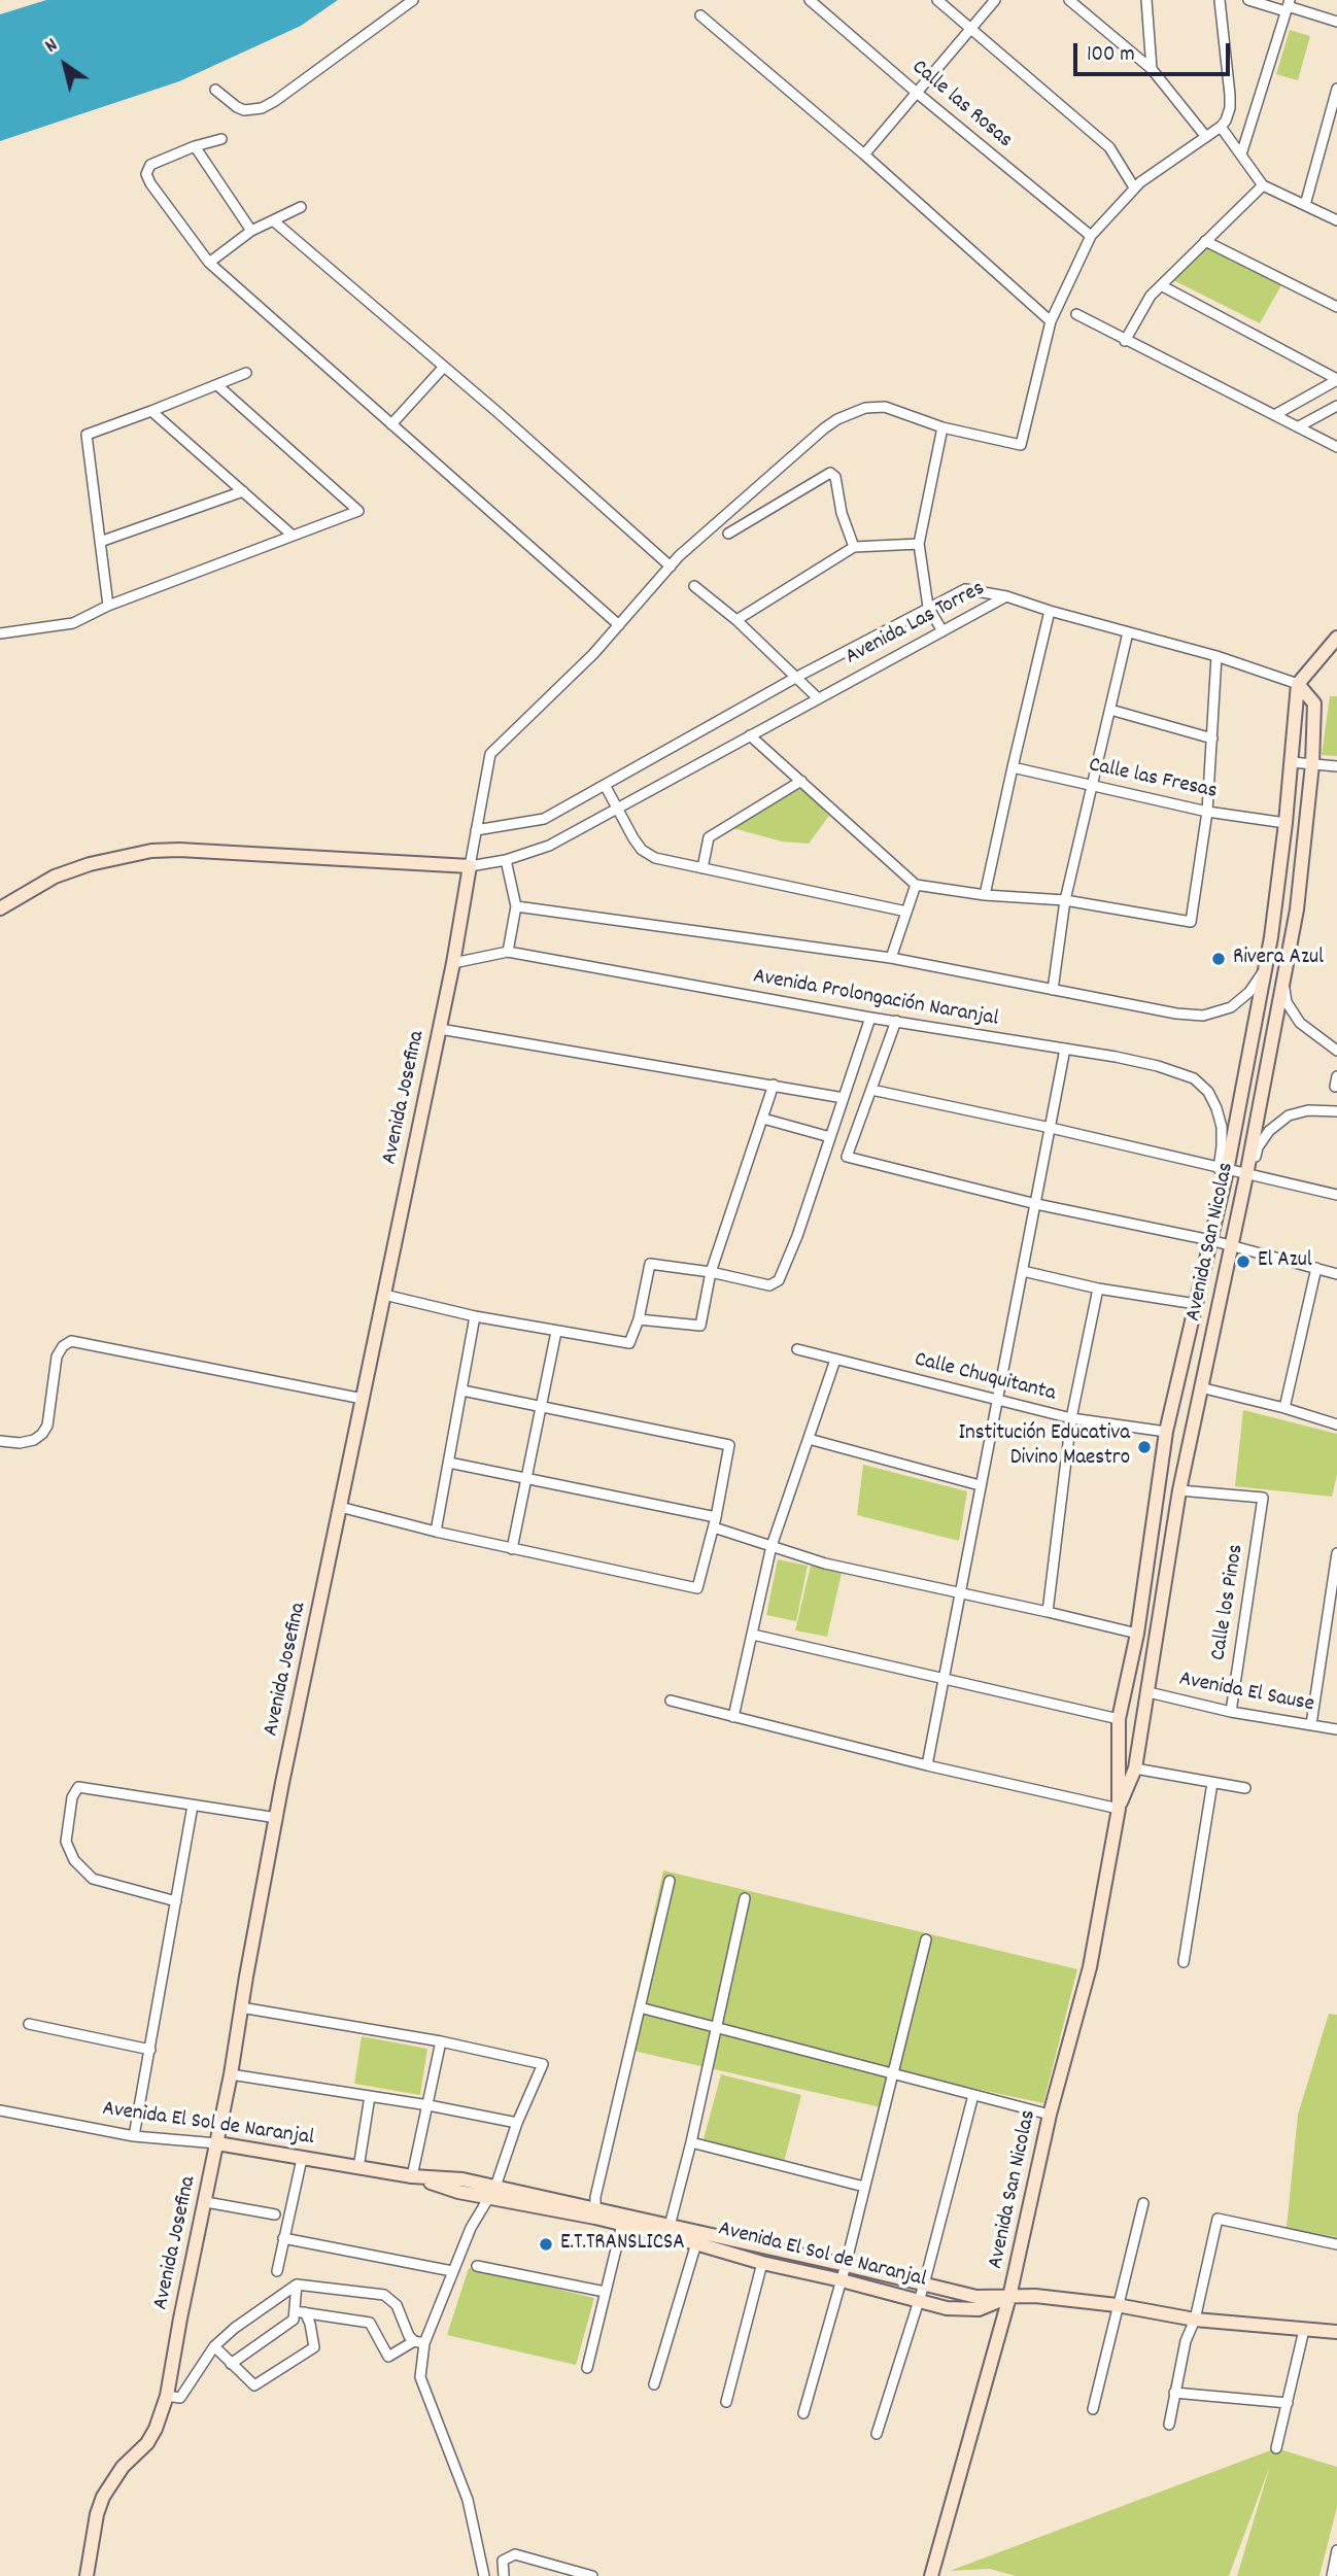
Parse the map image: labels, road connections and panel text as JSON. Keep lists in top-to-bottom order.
{
  "streets": {
    "street": [
      "Calle las Rosas",
      "Avenida Las Torres",
      "Calle las Fresas",
      "Avenida Prolongación Naranjal",
      "Avenida Josefina",
      "Avenida San Nicolas",
      "Calle Chuquitanta",
      "Calle los Pinos",
      "Avenida El Sause",
      "Avenida El Sol de Naranjal"
    ]
  },
  "crossings": [
    ["Avenida Las Torres", "Avenida Josefina"],
    ["Calle las Fresas", "Avenida San Nicolas"],
    ["Avenida Prolongación Naranjal", "Avenida Josefina"],
    ["Avenida Prolongación Naranjal", "Avenida San Nicolas"],
    ["Avenida Josefina", "Avenida El Sol de Naranjal"],
    ["Avenida San Nicolas", "Calle Chuquitanta"],
    ["Avenida San Nicolas", "Calle los Pinos"],
    ["Avenida San Nicolas", "Avenida El Sause"],
    ["Avenida San Nicolas", "Avenida El Sol de Naranjal"],
    ["Calle los Pinos", "Avenida El Sause"]
  ],
  "places": [
    "Rivera Azul",
    "El Azul",
    "Institución Educativa Divino Maestro",
    "E.T.TRANSLICSA"
  ],
  "scale_bar": "100 m",
  "north": "top left"
}
